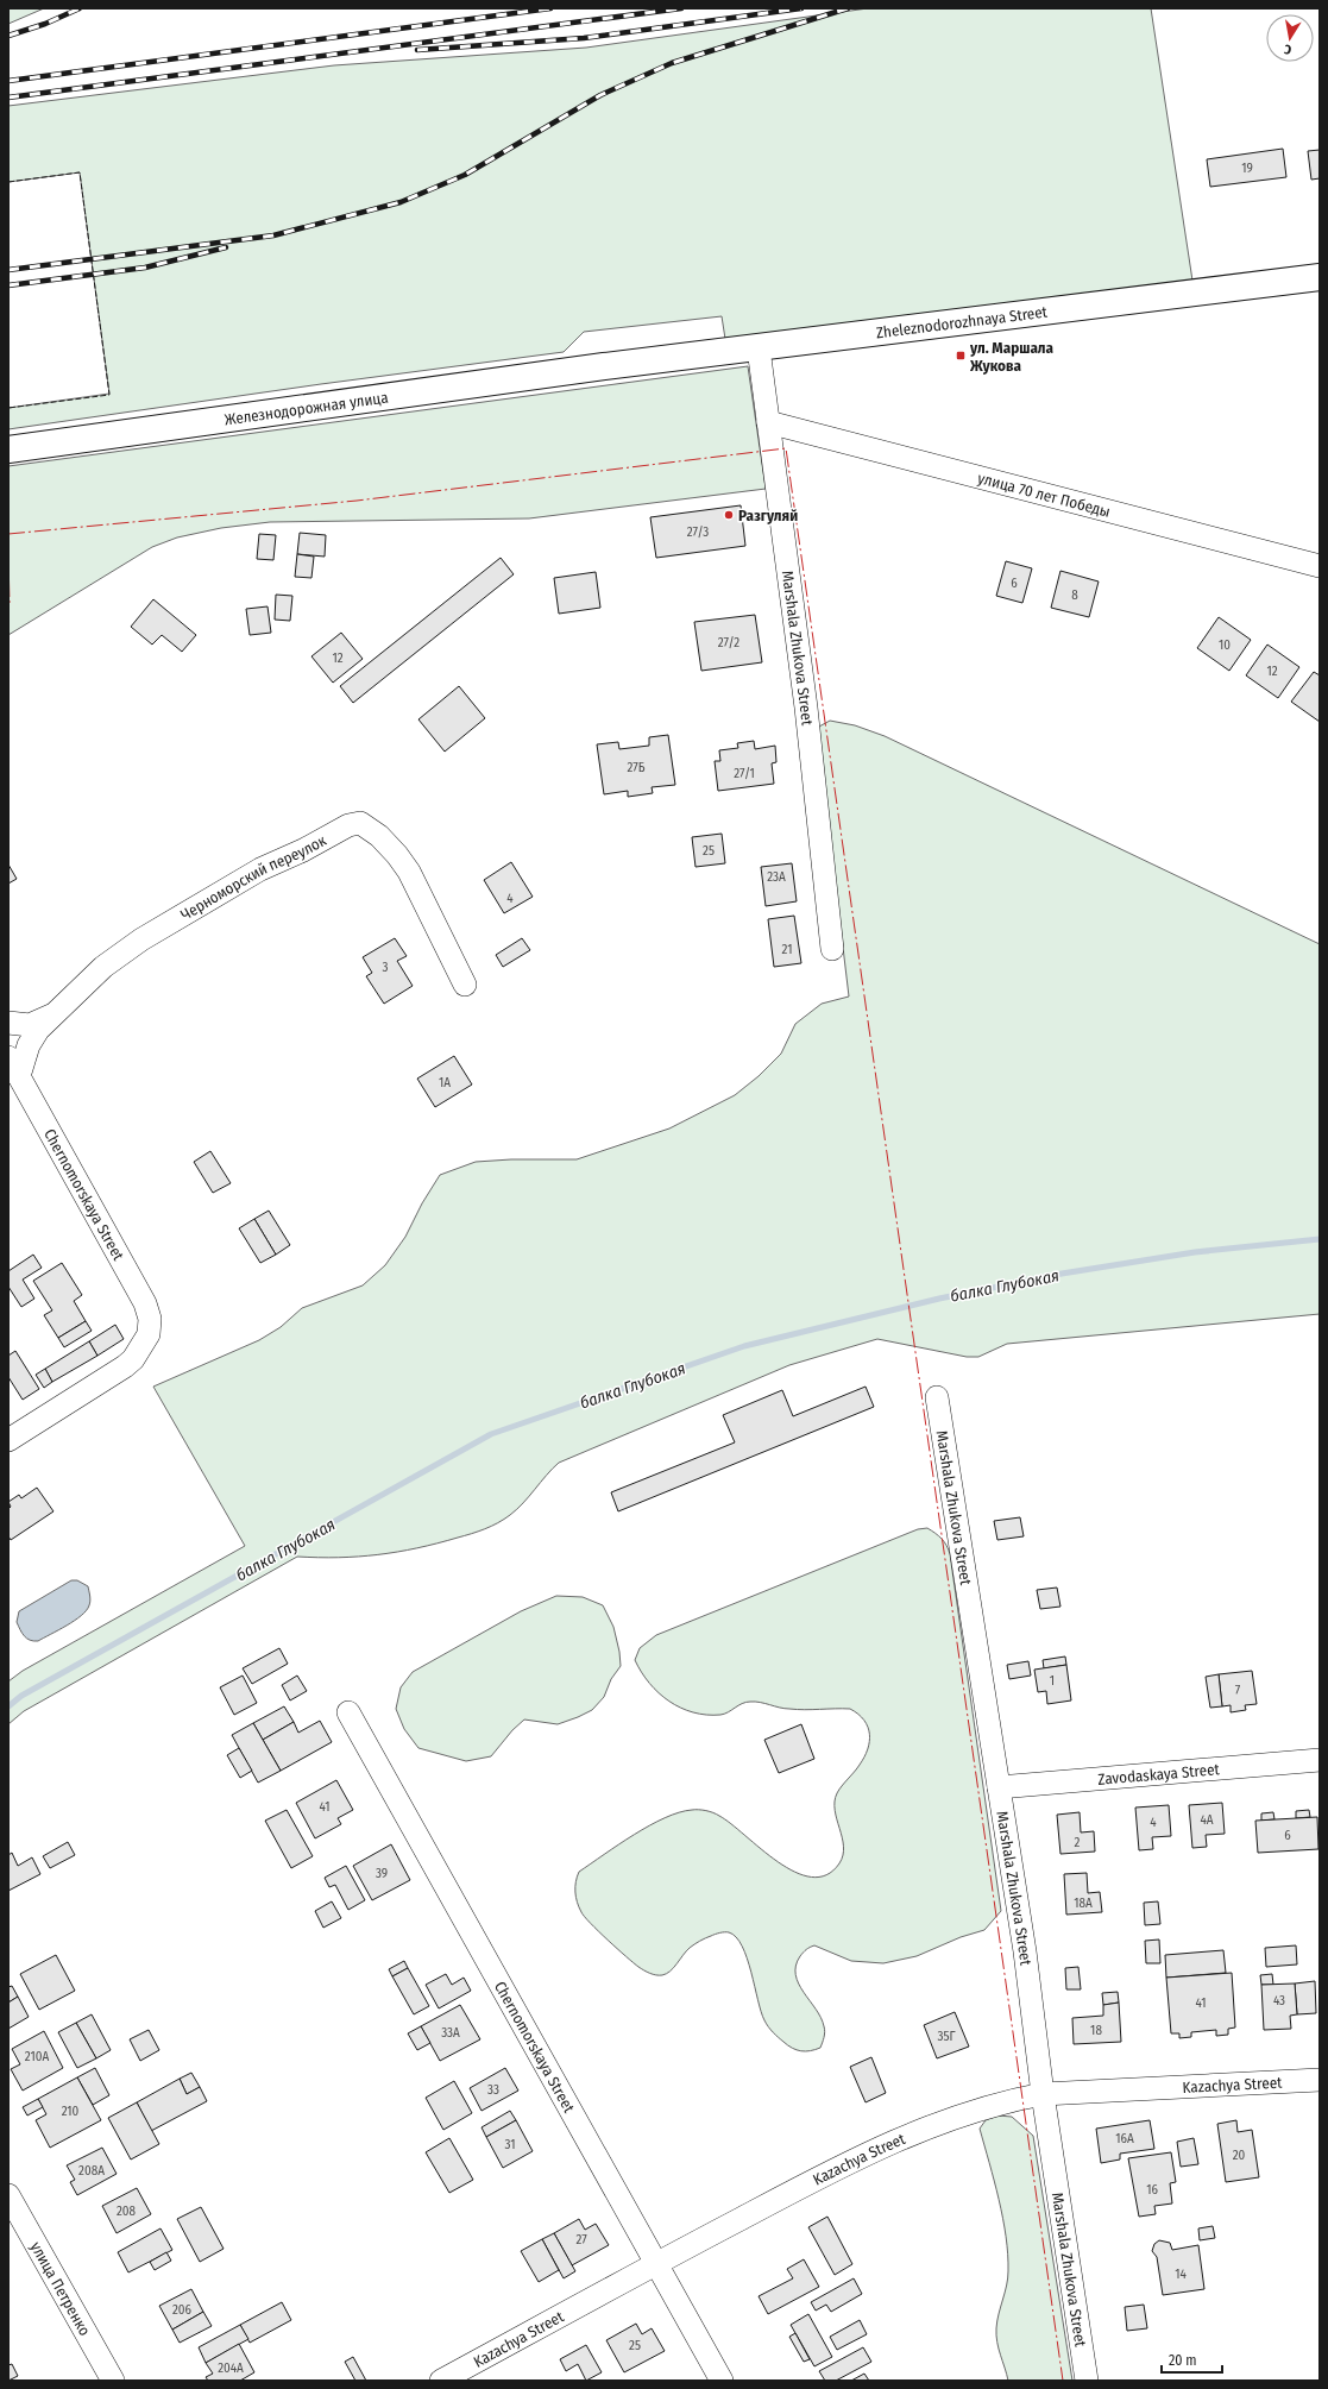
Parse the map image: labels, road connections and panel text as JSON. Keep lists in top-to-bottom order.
{
  "streets": {
    "main road": ["Zheleznodorozhnaya Street", "Железнодорожная улица"],
    "street": [
      "улица 70 лет Победы",
      "Marshala Zhukova Street",
      "Черноморский переулок",
      "Chernomorskaya Street",
      "Zavodaskaya Street",
      "Kazachya Street",
      "улица Петренко"
    ]
  },
  "crossings": [
    ["Zheleznodorozhnaya Street", "Железнодорожная улица"],
    ["Zheleznodorozhnaya Street", "Marshala Zhukova Street"],
    ["Железнодорожная улица", "Marshala Zhukova Street"],
    ["улица 70 лет Победы", "Marshala Zhukova Street"],
    ["Marshala Zhukova Street", "Zavodaskaya Street"],
    ["Marshala Zhukova Street", "Kazachya Street"],
    ["Черноморский переулок", "Chernomorskaya Street"],
    ["Chernomorskaya Street", "Kazachya Street"]
  ],
  "water": ["балка Глубокая"],
  "places": {
    "transit": ["ул. Маршала Жукова"],
    "other": ["Разгуляй"]
  },
  "house_numbers": [
    "19",
    "27/3",
    "6",
    "8",
    "27/2",
    "10",
    "12",
    "12",
    "27Б",
    "27/1",
    "25",
    "23А",
    "4",
    "21",
    "3",
    "1А",
    "1",
    "7",
    "41",
    "4А",
    "4",
    "6",
    "2",
    "39",
    "18А",
    "43",
    "41",
    "18",
    "33А",
    "35Г",
    "210А",
    "33",
    "210",
    "16А",
    "31",
    "20",
    "208А",
    "16",
    "208",
    "27",
    "14",
    "206",
    "25",
    "204А"
  ],
  "scale_bar": "20 m",
  "north": "bottom"
}
